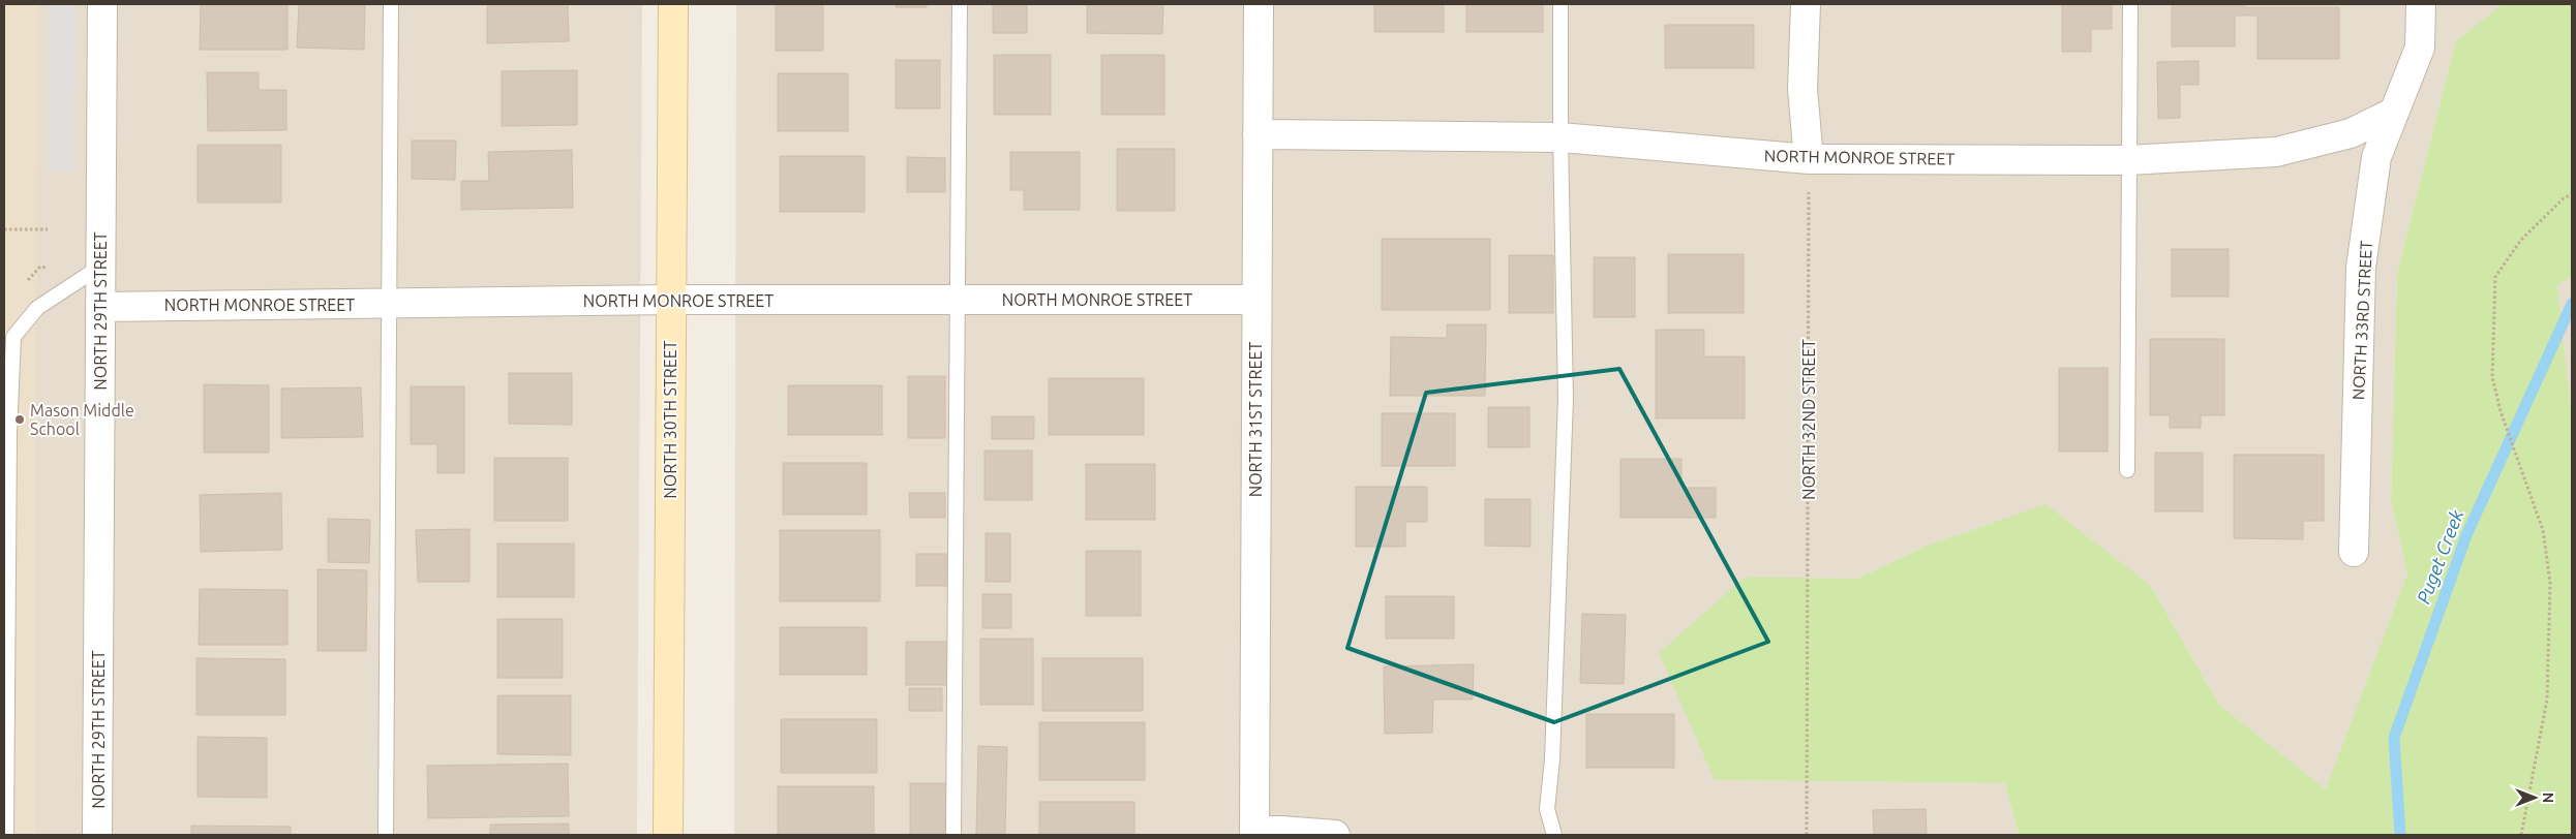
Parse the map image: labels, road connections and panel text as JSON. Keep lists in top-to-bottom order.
{
  "streets": {
    "main road": ["NORTH 30TH STREET"],
    "street": [
      "NORTH MONROE STREET",
      "NORTH 29TH STREET",
      "NORTH 33RD STREET",
      "NORTH 31ST STREET"
    ],
    "path": ["NORTH 32ND STREET"]
  },
  "crossings": [
    ["NORTH MONROE STREET", "NORTH 29TH STREET"],
    ["NORTH MONROE STREET", "NORTH 33RD STREET"],
    ["NORTH MONROE STREET", "NORTH 30TH STREET"],
    ["NORTH MONROE STREET", "NORTH 31ST STREET"],
    ["NORTH MONROE STREET", "NORTH 32ND STREET"]
  ],
  "water": ["Puget Creek"],
  "places": ["Mason Middle School"],
  "north": "right"
}
